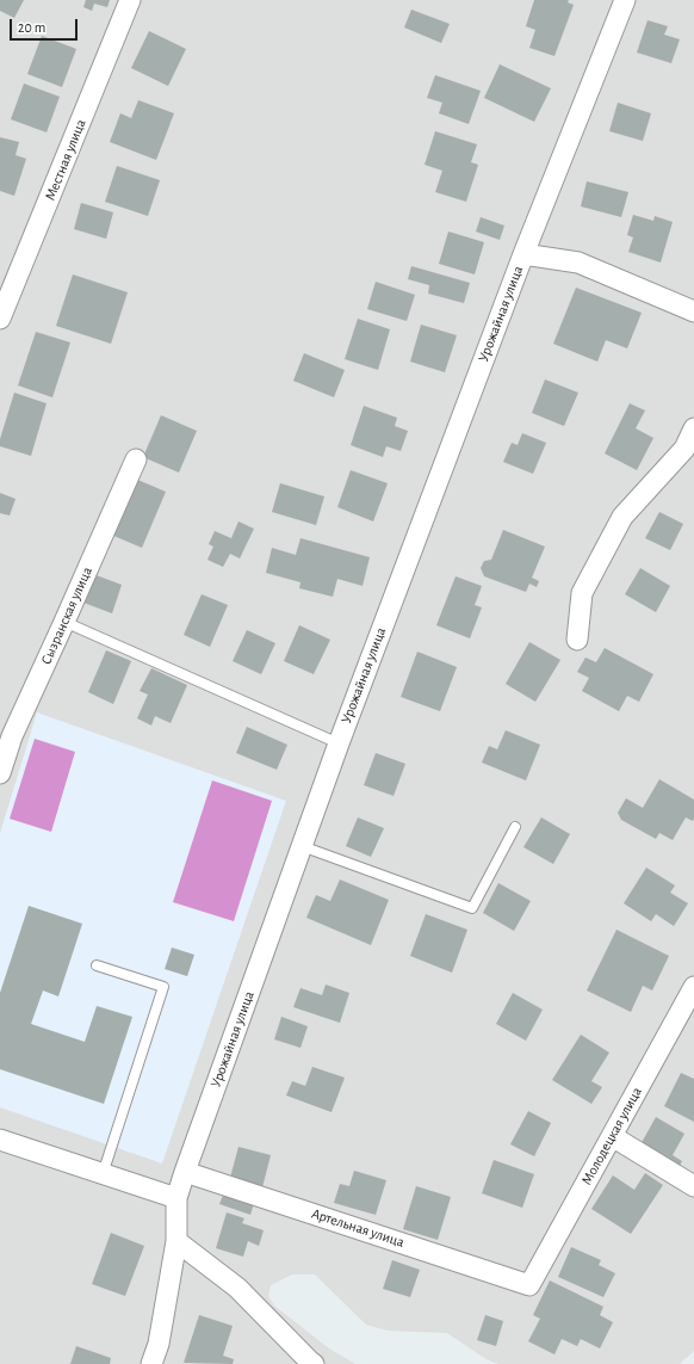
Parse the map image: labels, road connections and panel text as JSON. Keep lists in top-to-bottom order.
{
  "streets": {
    "street": [
      "Местная улица",
      "Урожайная улица",
      "Сызранская улица",
      "Молодецкая улица",
      "Артельная улица"
    ]
  },
  "crossings": [
    ["Урожайная улица", "Артельная улица"],
    ["Молодецкая улица", "Артельная улица"]
  ],
  "scale_bar": "20 m"
}
